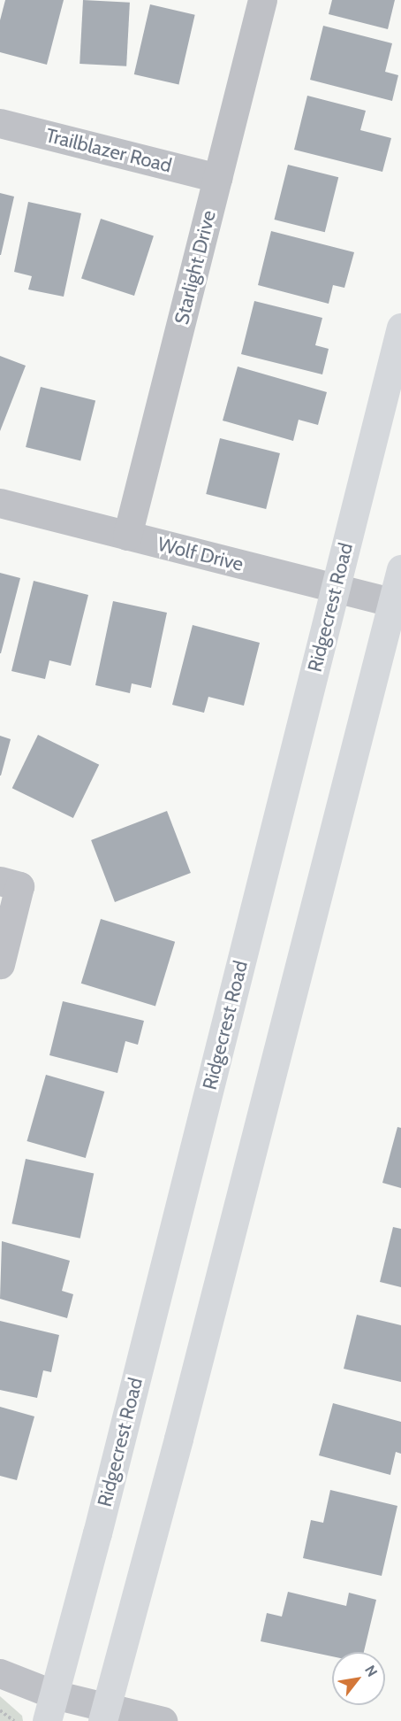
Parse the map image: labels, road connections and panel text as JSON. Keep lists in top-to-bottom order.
{
  "streets": {
    "main road": ["Ridgecrest Road"],
    "street": ["Trailblazer Road", "Starlight Drive", "Wolf Drive"]
  },
  "crossings": [
    ["Trailblazer Road", "Starlight Drive"],
    ["Starlight Drive", "Wolf Drive"],
    ["Wolf Drive", "Ridgecrest Road"]
  ],
  "north": "top right"
}
